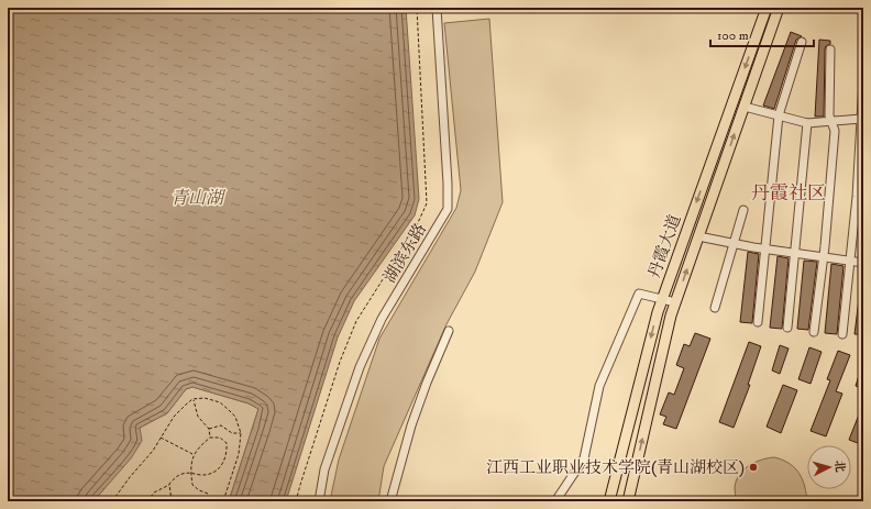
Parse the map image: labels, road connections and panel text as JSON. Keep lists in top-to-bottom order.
{
  "streets": {
    "main road": ["丹霞大道"],
    "street": ["湖滨东路"]
  },
  "districts": ["丹霞社区"],
  "water": ["青山湖"],
  "places": ["江西工业职业技术学院(青山湖校区)"],
  "scale_bar": "100 m",
  "north": "right"
}
